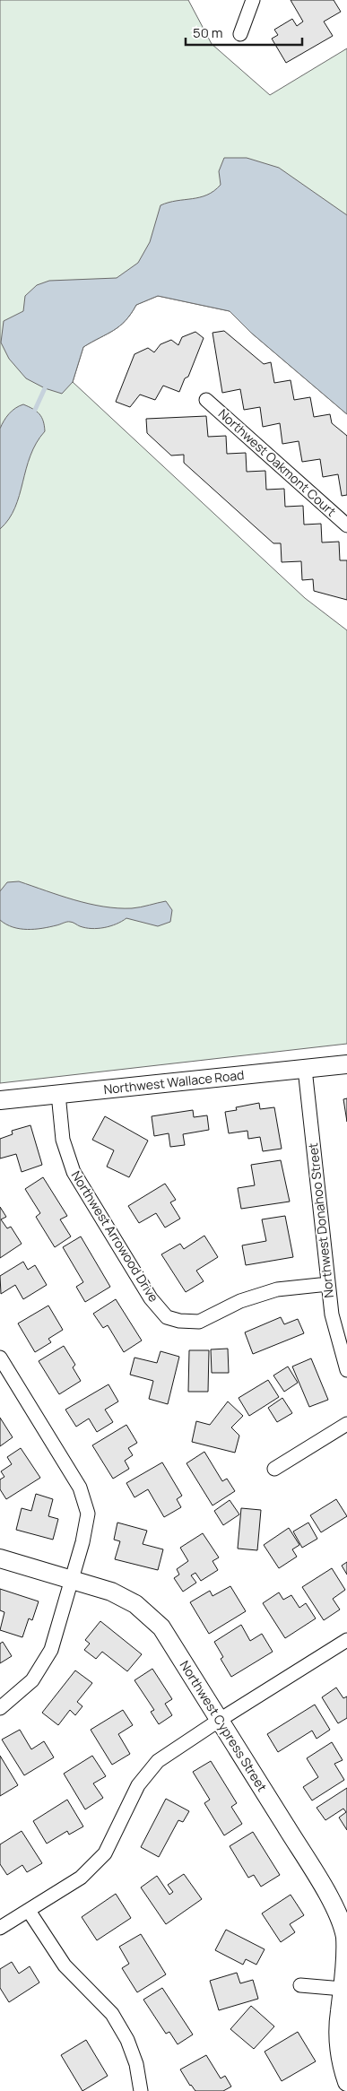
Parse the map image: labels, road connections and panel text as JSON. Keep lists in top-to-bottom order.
{
  "streets": {
    "street": [
      "Northwest Oakmont Court",
      "Northwest Wallace Road",
      "Northwest Donahoo Street",
      "Northwest Arrowood Drive",
      "Northwest Cypress Street"
    ]
  },
  "crossings": [
    ["Northwest Wallace Road", "Northwest Donahoo Street"],
    ["Northwest Wallace Road", "Northwest Arrowood Drive"],
    ["Northwest Donahoo Street", "Northwest Arrowood Drive"]
  ],
  "scale_bar": "50 m"
}
